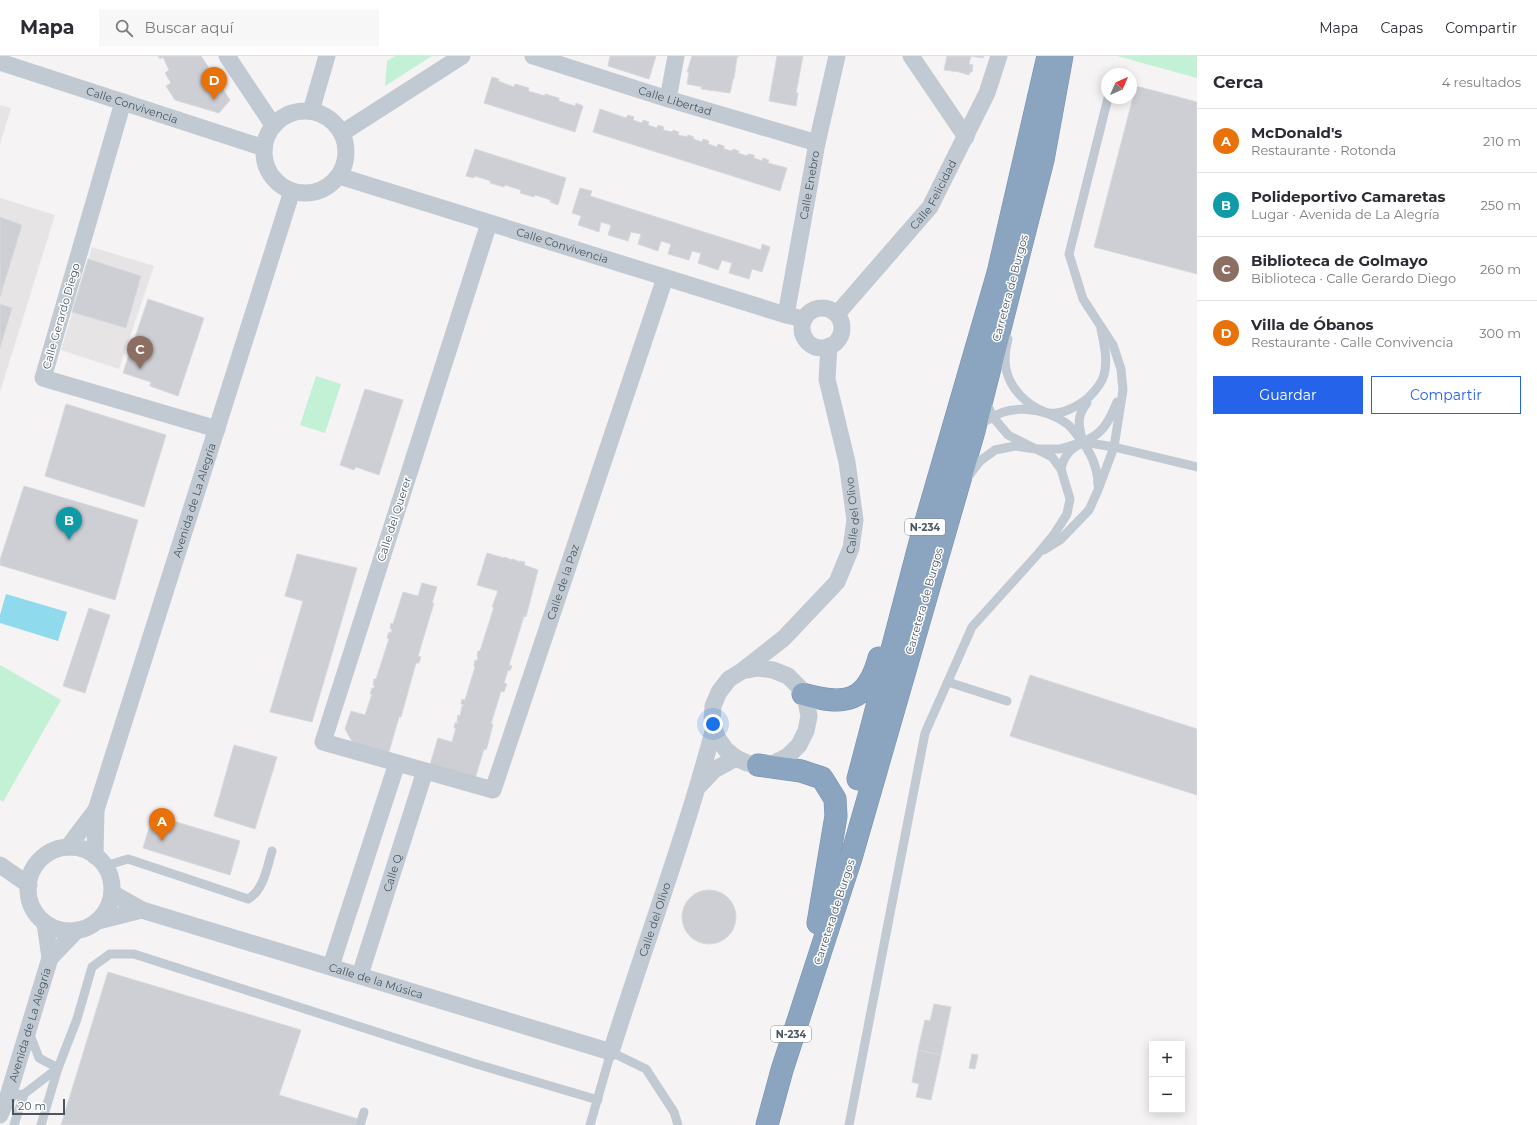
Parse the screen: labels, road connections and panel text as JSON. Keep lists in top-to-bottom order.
{
  "streets": {
    "highway": ["Carretera de Burgos", "N-234"],
    "street": [
      "Calle Libertad",
      "Calle Convivencia",
      "Calle Enebro",
      "Calle Felicidad",
      "Calle Gerardo Diego",
      "Avenida de La Alegría",
      "Calle del Olivo",
      "Calle del Querer",
      "Calle de la Paz",
      "Calle Q",
      "Calle de la Música"
    ]
  },
  "crossings": [
    ["Calle Libertad", "Calle Enebro"],
    ["Calle Convivencia", "Calle Enebro"],
    ["Calle Convivencia", "Calle Felicidad"],
    ["Calle Convivencia", "Calle Gerardo Diego"],
    ["Calle Convivencia", "Avenida de La Alegría"],
    ["Calle Convivencia", "Calle del Olivo"],
    ["Calle Convivencia", "Calle del Querer"],
    ["Calle Convivencia", "Calle de la Paz"],
    ["Calle Felicidad", "Calle del Olivo"],
    ["Calle Gerardo Diego", "Avenida de La Alegría"],
    ["Avenida de La Alegría", "Calle de la Música"],
    ["Calle del Olivo", "Calle de la Música"],
    ["Calle del Querer", "Calle de la Paz"],
    ["Calle de la Paz", "Calle Q"],
    ["Calle Q", "Calle de la Música"]
  ],
  "scale_bar": "20 m",
  "north": "top right",
  "page": {
    "header": "Mapa",
    "search": "Buscar aquí",
    "nav": ["Mapa", "Capas", "Compartir"],
    "heading": ["Cerca", "4 resultados"],
    "pins": [
      "D",
      "C",
      "B",
      "A"
    ],
    "list": [
      {
        "mark": "A",
        "name": "McDonald's",
        "note": "Restaurante · Rotonda",
        "value": "210 m"
      },
      {
        "mark": "B",
        "name": "Polideportivo Camaretas",
        "note": "Lugar · Avenida de La Alegría",
        "value": "250 m"
      },
      {
        "mark": "C",
        "name": "Biblioteca de Golmayo",
        "note": "Biblioteca · Calle Gerardo Diego",
        "value": "260 m"
      },
      {
        "mark": "D",
        "name": "Villa de Óbanos",
        "note": "Restaurante · Calle Convivencia",
        "value": "300 m"
      }
    ],
    "buttons": ["Guardar", "Compartir"],
    "map_buttons": ["+", "−"],
    "scale": "20 m"
  }
}
